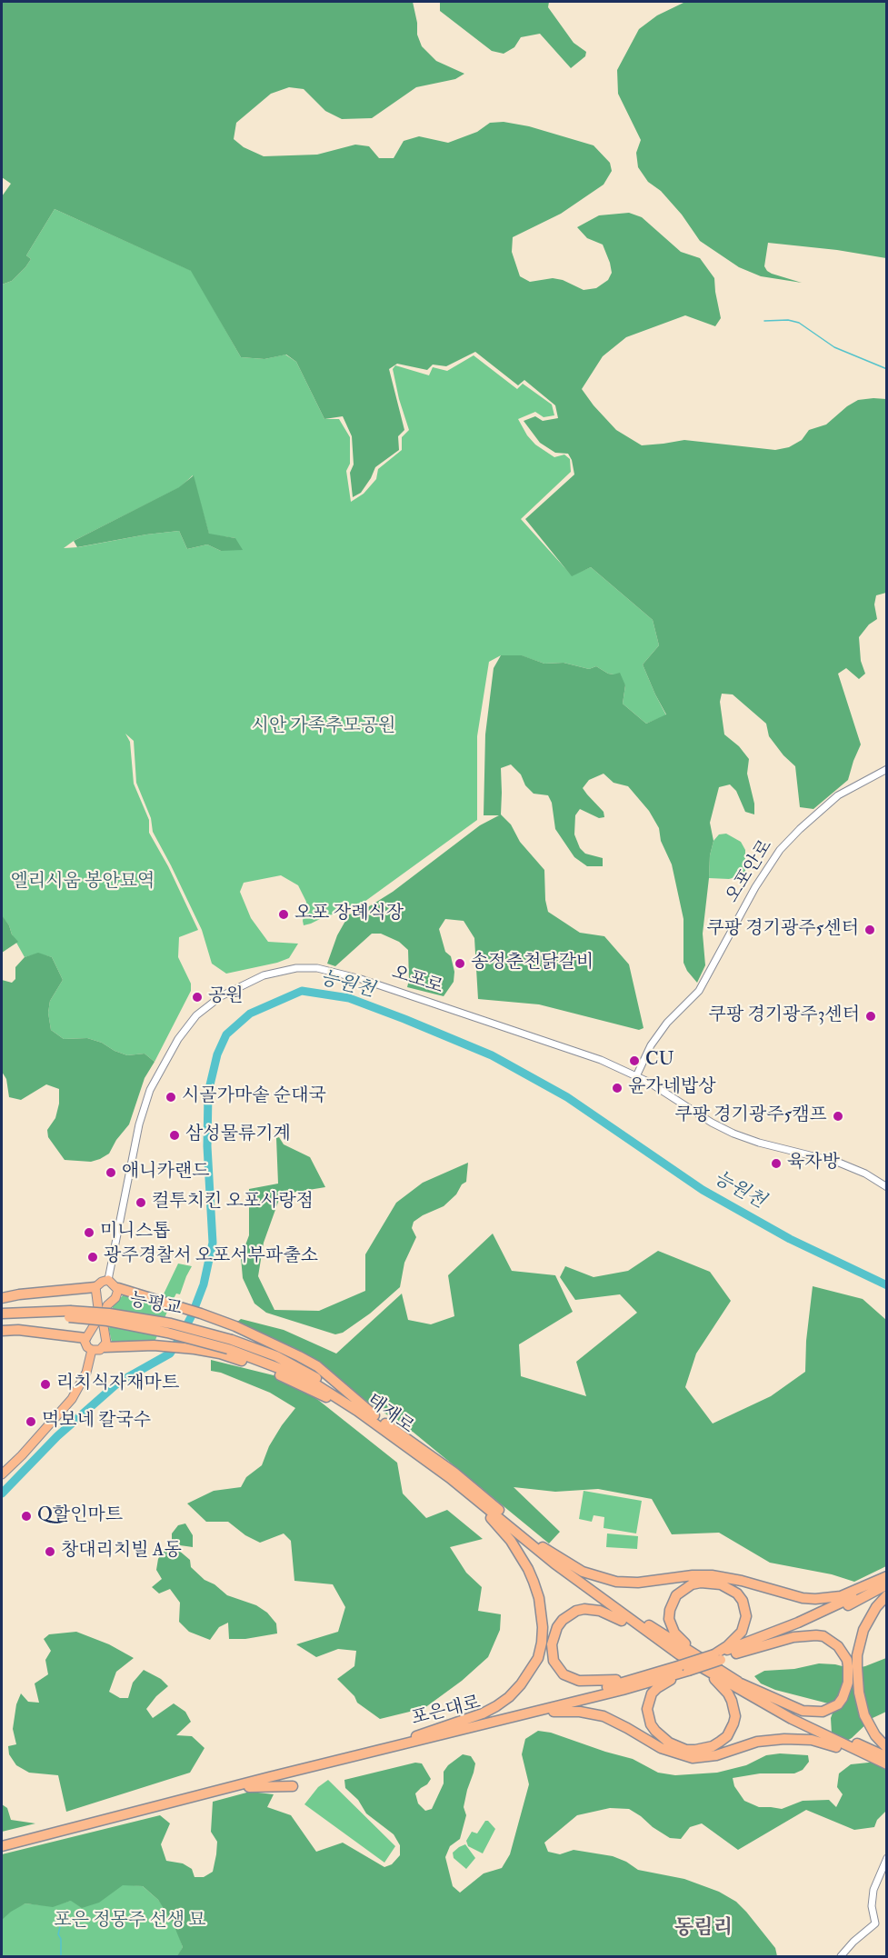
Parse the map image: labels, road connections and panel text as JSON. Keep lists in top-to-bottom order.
{
  "streets": {
    "highway": ["능평교", "태재로", "포은대로"],
    "street": ["오포안로", "오포로"]
  },
  "crossings": [
    ["오포안로", "오포로"],
    ["능평교", "태재로"]
  ],
  "districts": ["동림리"],
  "water": ["능원천"],
  "parks": ["시안 가족추모공원", "엘리시움 봉안묘역", "포은 정몽주 선생 묘"],
  "places": [
    "오포 장례식장",
    "쿠팡 경기광주5센터",
    "송정춘천닭갈비",
    "공원",
    "쿠팡 경기광주3센터",
    "CU",
    "윤가네밥상",
    "시골가마솥 순대국",
    "쿠팡 경기광주5캠프",
    "삼성물류기계",
    "육자방",
    "애니카랜드",
    "컬투치킨 오포사랑점",
    "미니스톱",
    "광주경찰서 오포서부파출소",
    "리치식자재마트",
    "먹보네 칼국수",
    "Q할인마트",
    "창대리치빌 A동"
  ]
}
